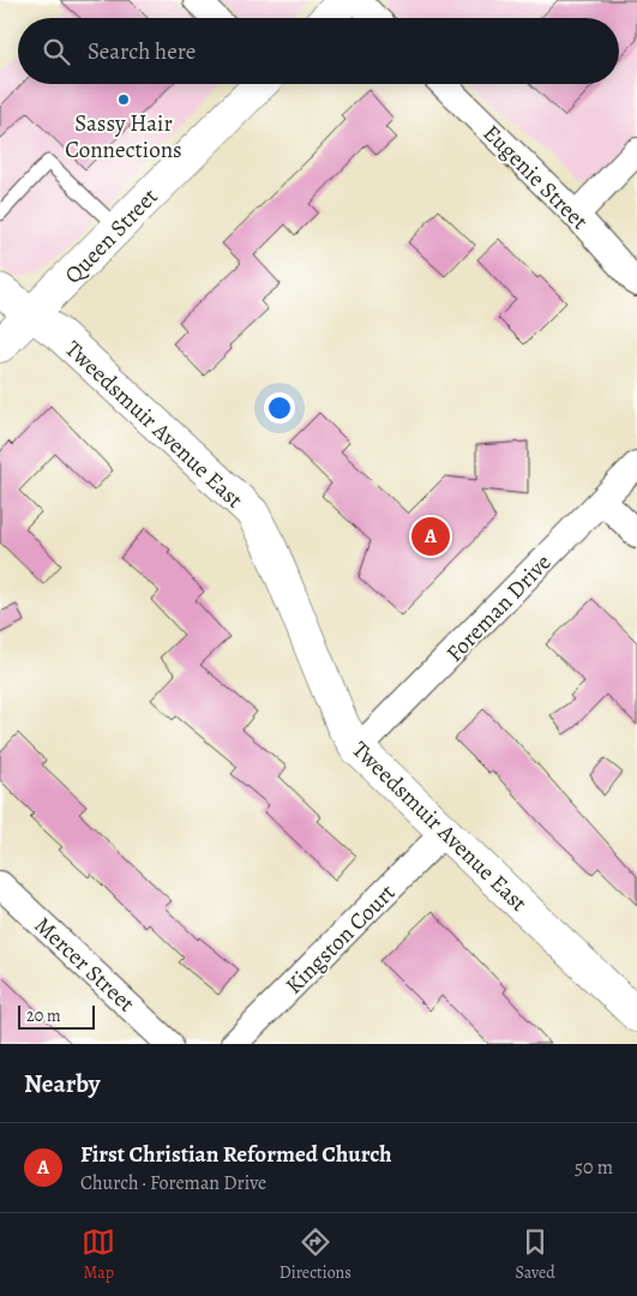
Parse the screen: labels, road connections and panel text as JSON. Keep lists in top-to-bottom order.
{
  "streets": {
    "street": [
      "Eugenie Street",
      "Queen Street",
      "Tweedsmuir Avenue East",
      "Foreman Drive",
      "Kingston Court",
      "Mercer Street"
    ]
  },
  "crossings": [
    ["Queen Street", "Tweedsmuir Avenue East"],
    ["Tweedsmuir Avenue East", "Foreman Drive"],
    ["Tweedsmuir Avenue East", "Kingston Court"]
  ],
  "places": ["Sassy Hair Connections"],
  "scale_bar": "20 m",
  "page": {
    "search": "Search here",
    "pins": "A",
    "scale": "20 m",
    "heading": "Nearby",
    "list": [
      {
        "mark": "A",
        "name": "First Christian Reformed Church",
        "note": "Church · Foreman Drive",
        "value": "50 m"
      }
    ],
    "nav": ["Map", "Directions", "Saved"]
  }
}
